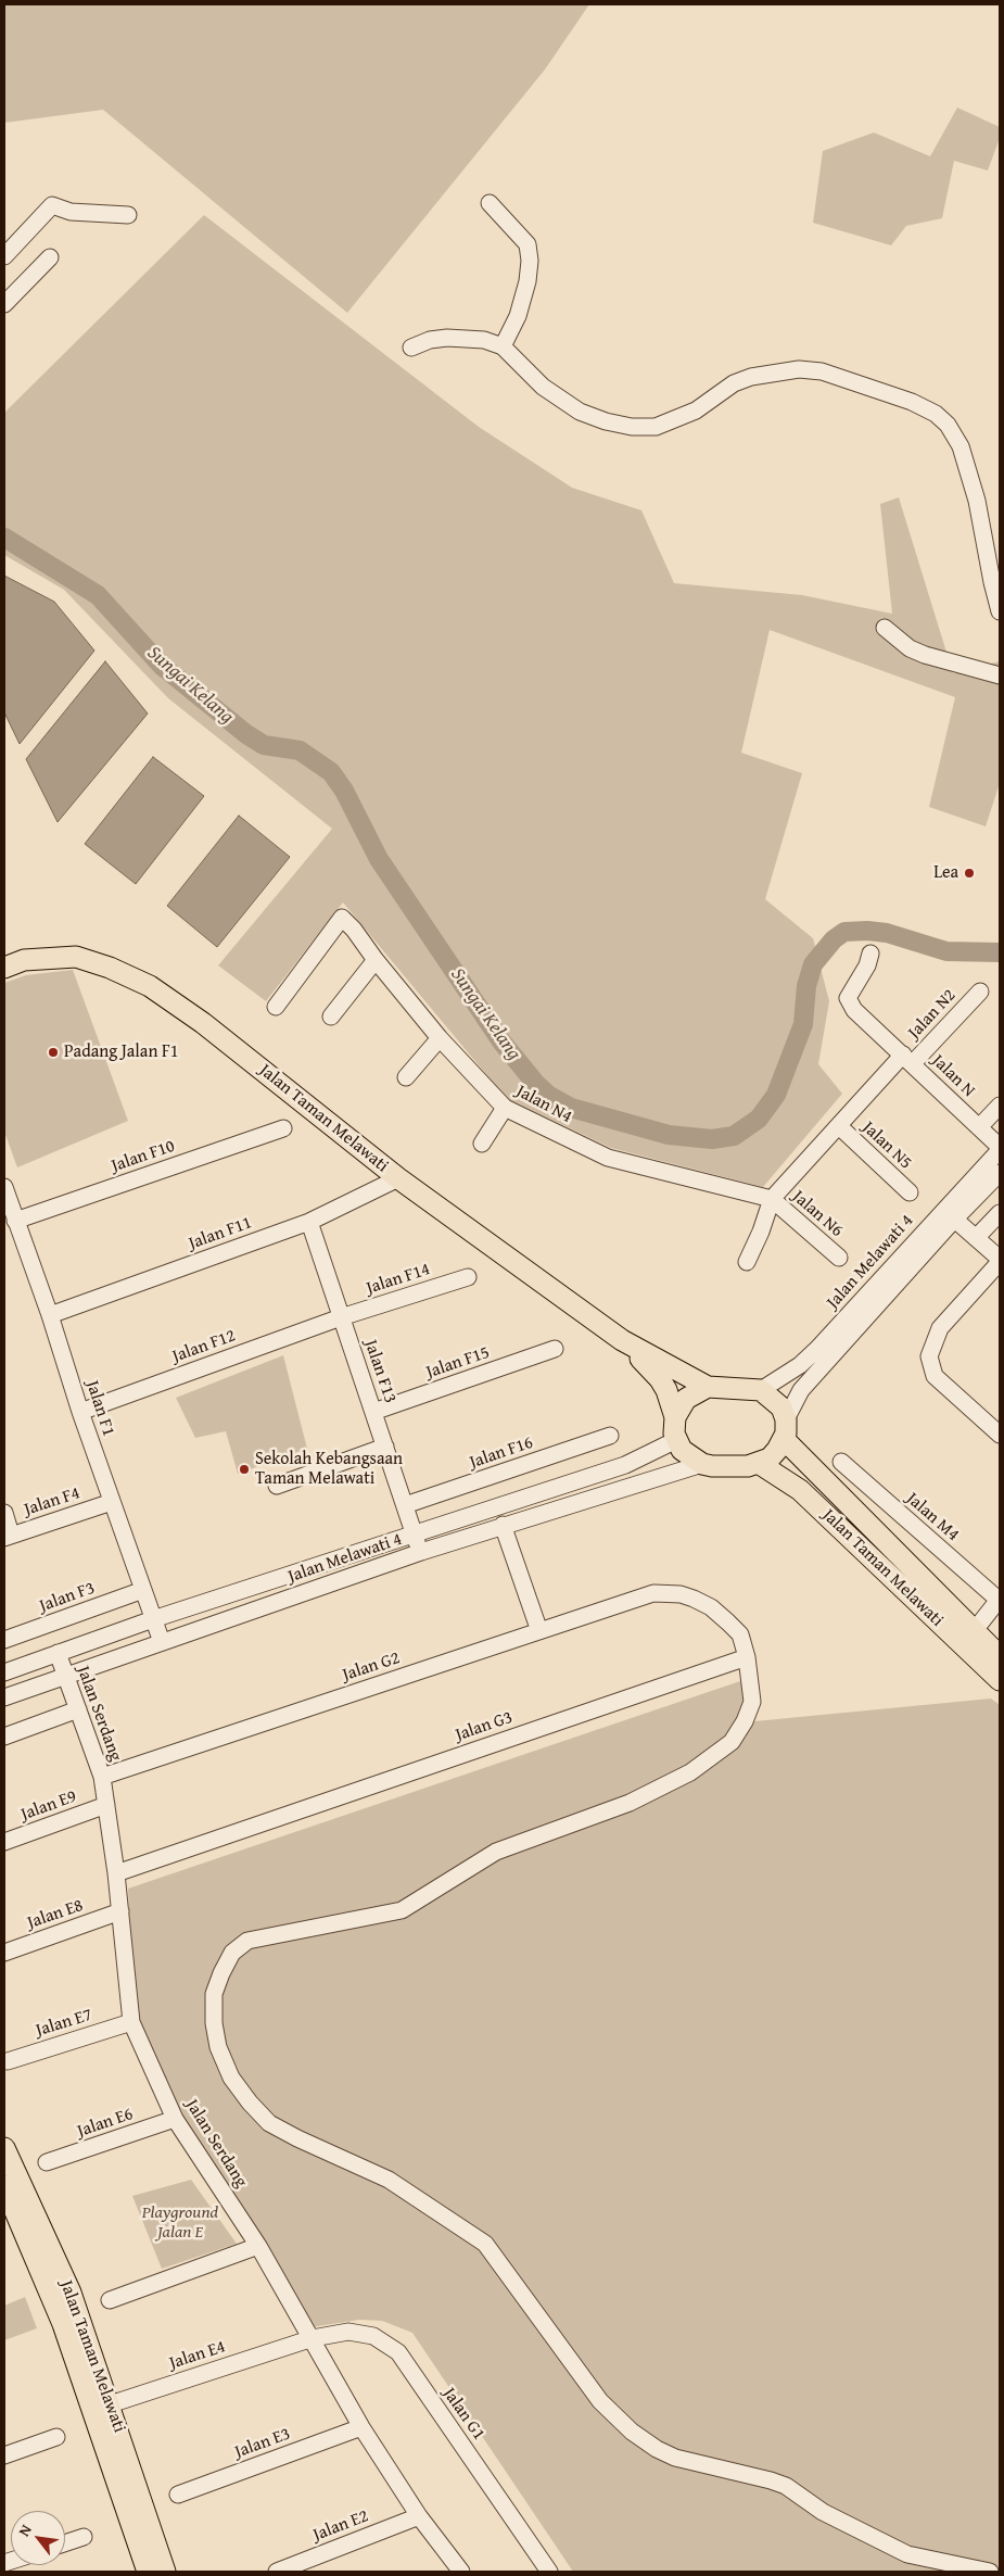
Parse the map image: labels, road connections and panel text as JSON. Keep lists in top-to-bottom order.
{
  "streets": {
    "main road": ["Jalan Taman Melawati"],
    "street": [
      "Jalan N2",
      "Jalan N",
      "Jalan N4",
      "Jalan N5",
      "Jalan F10",
      "Jalan N6",
      "Jalan F11",
      "Jalan Melawati 4",
      "Jalan F14",
      "Jalan F12",
      "Jalan F15",
      "Jalan F13",
      "Jalan F1",
      "Jalan F16",
      "Jalan F4",
      "Jalan M4",
      "Jalan F3",
      "Jalan G2",
      "Jalan Serdang",
      "Jalan G3",
      "Jalan E9",
      "Jalan E8",
      "Jalan E7",
      "Jalan E6",
      "Jalan E4",
      "Jalan G1",
      "Jalan E3",
      "Jalan E2"
    ]
  },
  "crossings": [
    ["Jalan N2", "Jalan N"],
    ["Jalan N", "Jalan Melawati 4"],
    ["Jalan N4", "Jalan N6"],
    ["Jalan Taman Melawati", "Jalan F11"],
    ["Jalan Taman Melawati", "Jalan Melawati 4"],
    ["Jalan Taman Melawati", "Jalan E4"],
    ["Jalan F10", "Jalan F1"],
    ["Jalan F11", "Jalan F13"],
    ["Jalan F11", "Jalan F1"],
    ["Jalan Melawati 4", "Jalan F13"],
    ["Jalan Melawati 4", "Jalan F1"],
    ["Jalan Melawati 4", "Jalan Serdang"],
    ["Jalan F14", "Jalan F12"],
    ["Jalan F14", "Jalan F13"],
    ["Jalan F12", "Jalan F13"],
    ["Jalan F12", "Jalan F1"],
    ["Jalan F15", "Jalan F13"],
    ["Jalan F13", "Jalan F16"],
    ["Jalan F1", "Jalan F4"],
    ["Jalan F1", "Jalan F3"],
    ["Jalan G2", "Jalan Serdang"],
    ["Jalan G2", "Jalan G3"],
    ["Jalan Serdang", "Jalan G3"],
    ["Jalan Serdang", "Jalan E9"],
    ["Jalan Serdang", "Jalan E8"],
    ["Jalan Serdang", "Jalan E7"],
    ["Jalan Serdang", "Jalan E6"],
    ["Jalan Serdang", "Jalan E4"],
    ["Jalan Serdang", "Jalan G1"],
    ["Jalan Serdang", "Jalan E3"],
    ["Jalan Serdang", "Jalan E2"],
    ["Jalan E4", "Jalan G1"]
  ],
  "water": ["Sungai Kelang"],
  "parks": ["Playground Jalan E"],
  "places": ["Lea", "Padang Jalan F1", "Sekolah Kebangsaan Taman Melawati"],
  "north": "top left"
}
